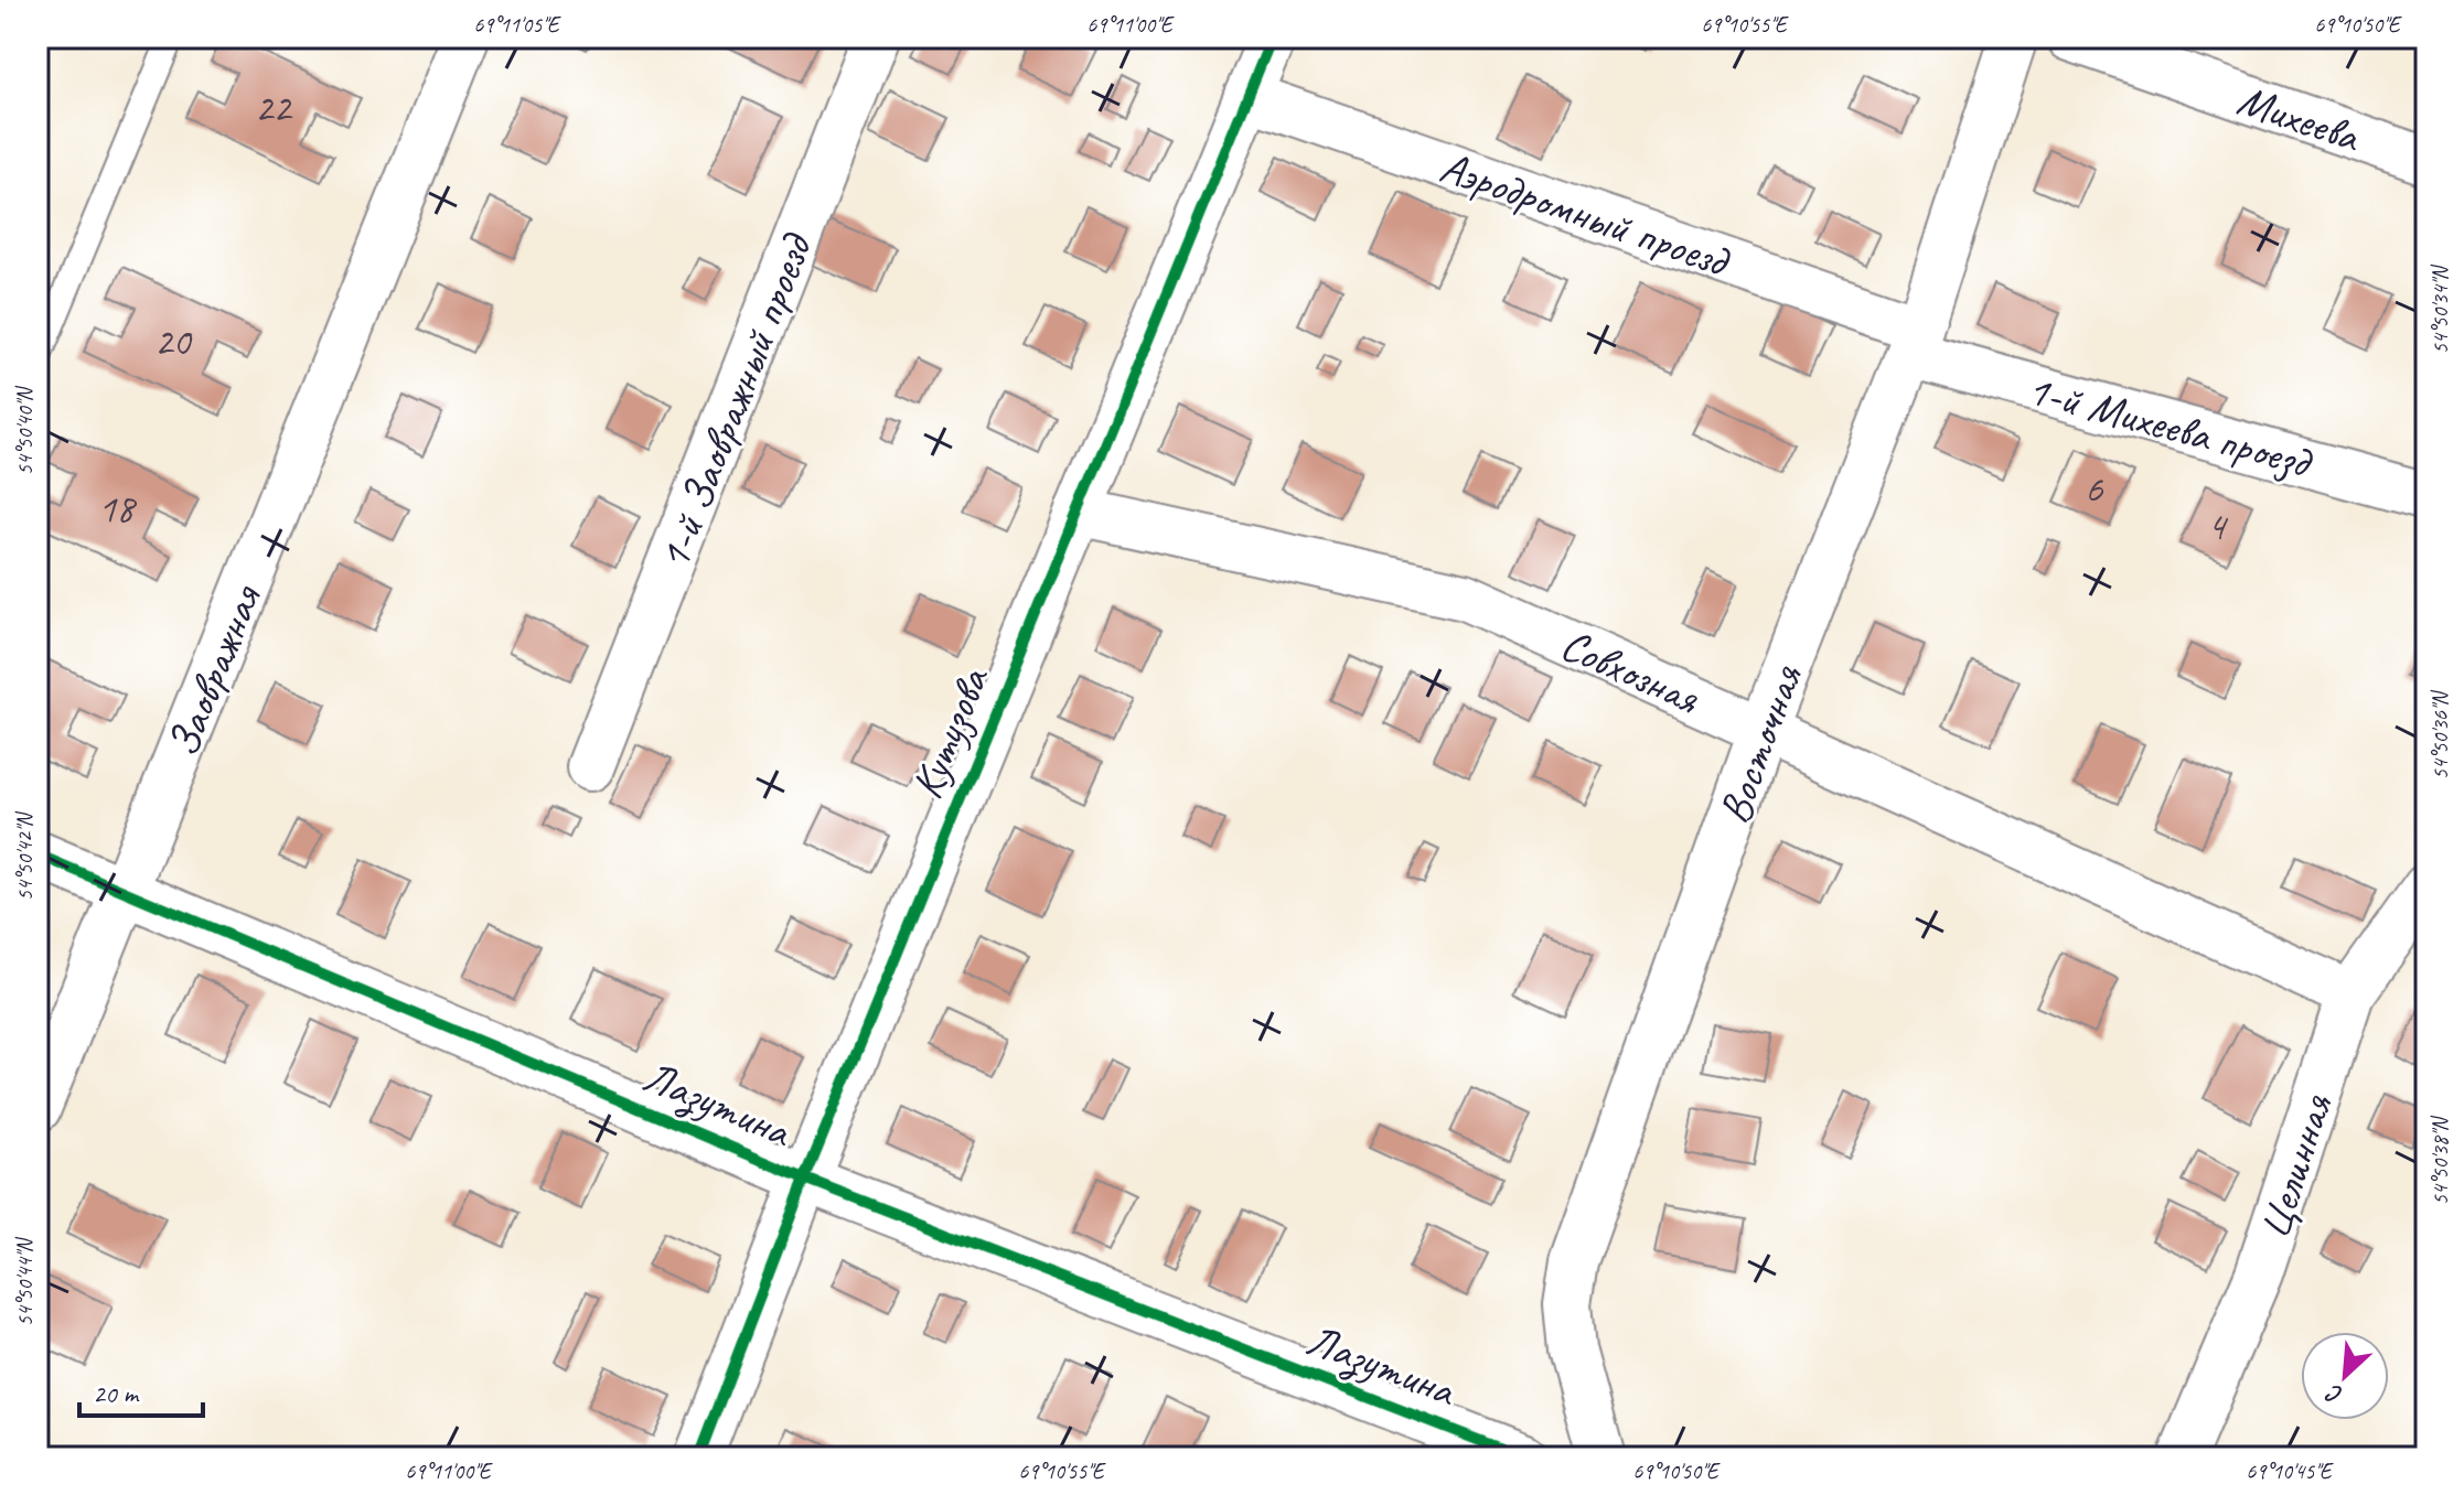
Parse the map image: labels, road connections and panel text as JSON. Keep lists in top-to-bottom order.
{
  "streets": {
    "street": [
      "Михеева",
      "Аэродромный проезд",
      "1-й Заовражный проезд",
      "1-й Михеева проезд",
      "Совхозная",
      "Заовражная",
      "Кутузова",
      "Восточная",
      "Лазутина",
      "Целинная"
    ]
  },
  "crossings": [
    ["Аэродромный проезд", "1-й Михеева проезд"],
    ["Аэродромный проезд", "Кутузова"],
    ["Аэродромный проезд", "Восточная"],
    ["1-й Михеева проезд", "Восточная"],
    ["Совхозная", "Кутузова"],
    ["Совхозная", "Восточная"],
    ["Совхозная", "Целинная"],
    ["Заовражная", "Лазутина"],
    ["Кутузова", "Лазутина"]
  ],
  "house_numbers": [
    "22",
    "20",
    "6",
    "18",
    "4"
  ],
  "scale_bar": "20 m",
  "north": "bottom left",
  "coordinates": [
    "69°11'05\"E",
    "69°11'00\"E",
    "69°10'55\"E",
    "69°10'50\"E",
    "54°50'34\"N",
    "54°50'40\"N",
    "54°50'36\"N",
    "54°50'42\"N",
    "54°50'38\"N",
    "54°50'44\"N",
    "69°10'45\"E"
  ]
}
